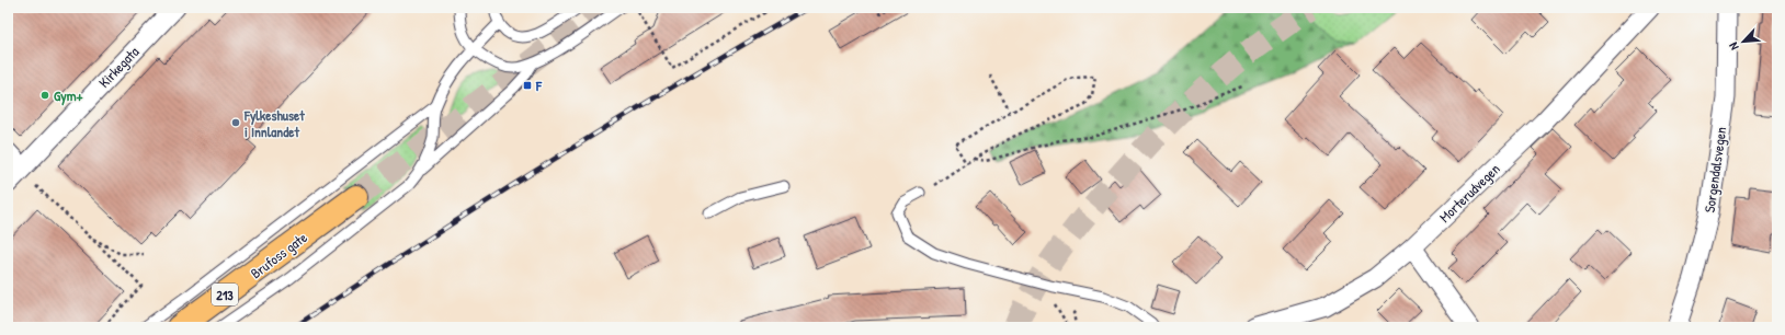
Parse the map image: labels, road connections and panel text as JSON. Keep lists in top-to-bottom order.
{
  "streets": {
    "main road": ["Brufoss gate", "213"],
    "street": ["Kirkegata", "Sorgendalsvegen", "Morterudvegen"]
  },
  "places": {
    "transit": ["F"],
    "other": ["Gym+", "Fylkeshuset i Innlandet"]
  },
  "north": "bottom left"
}
